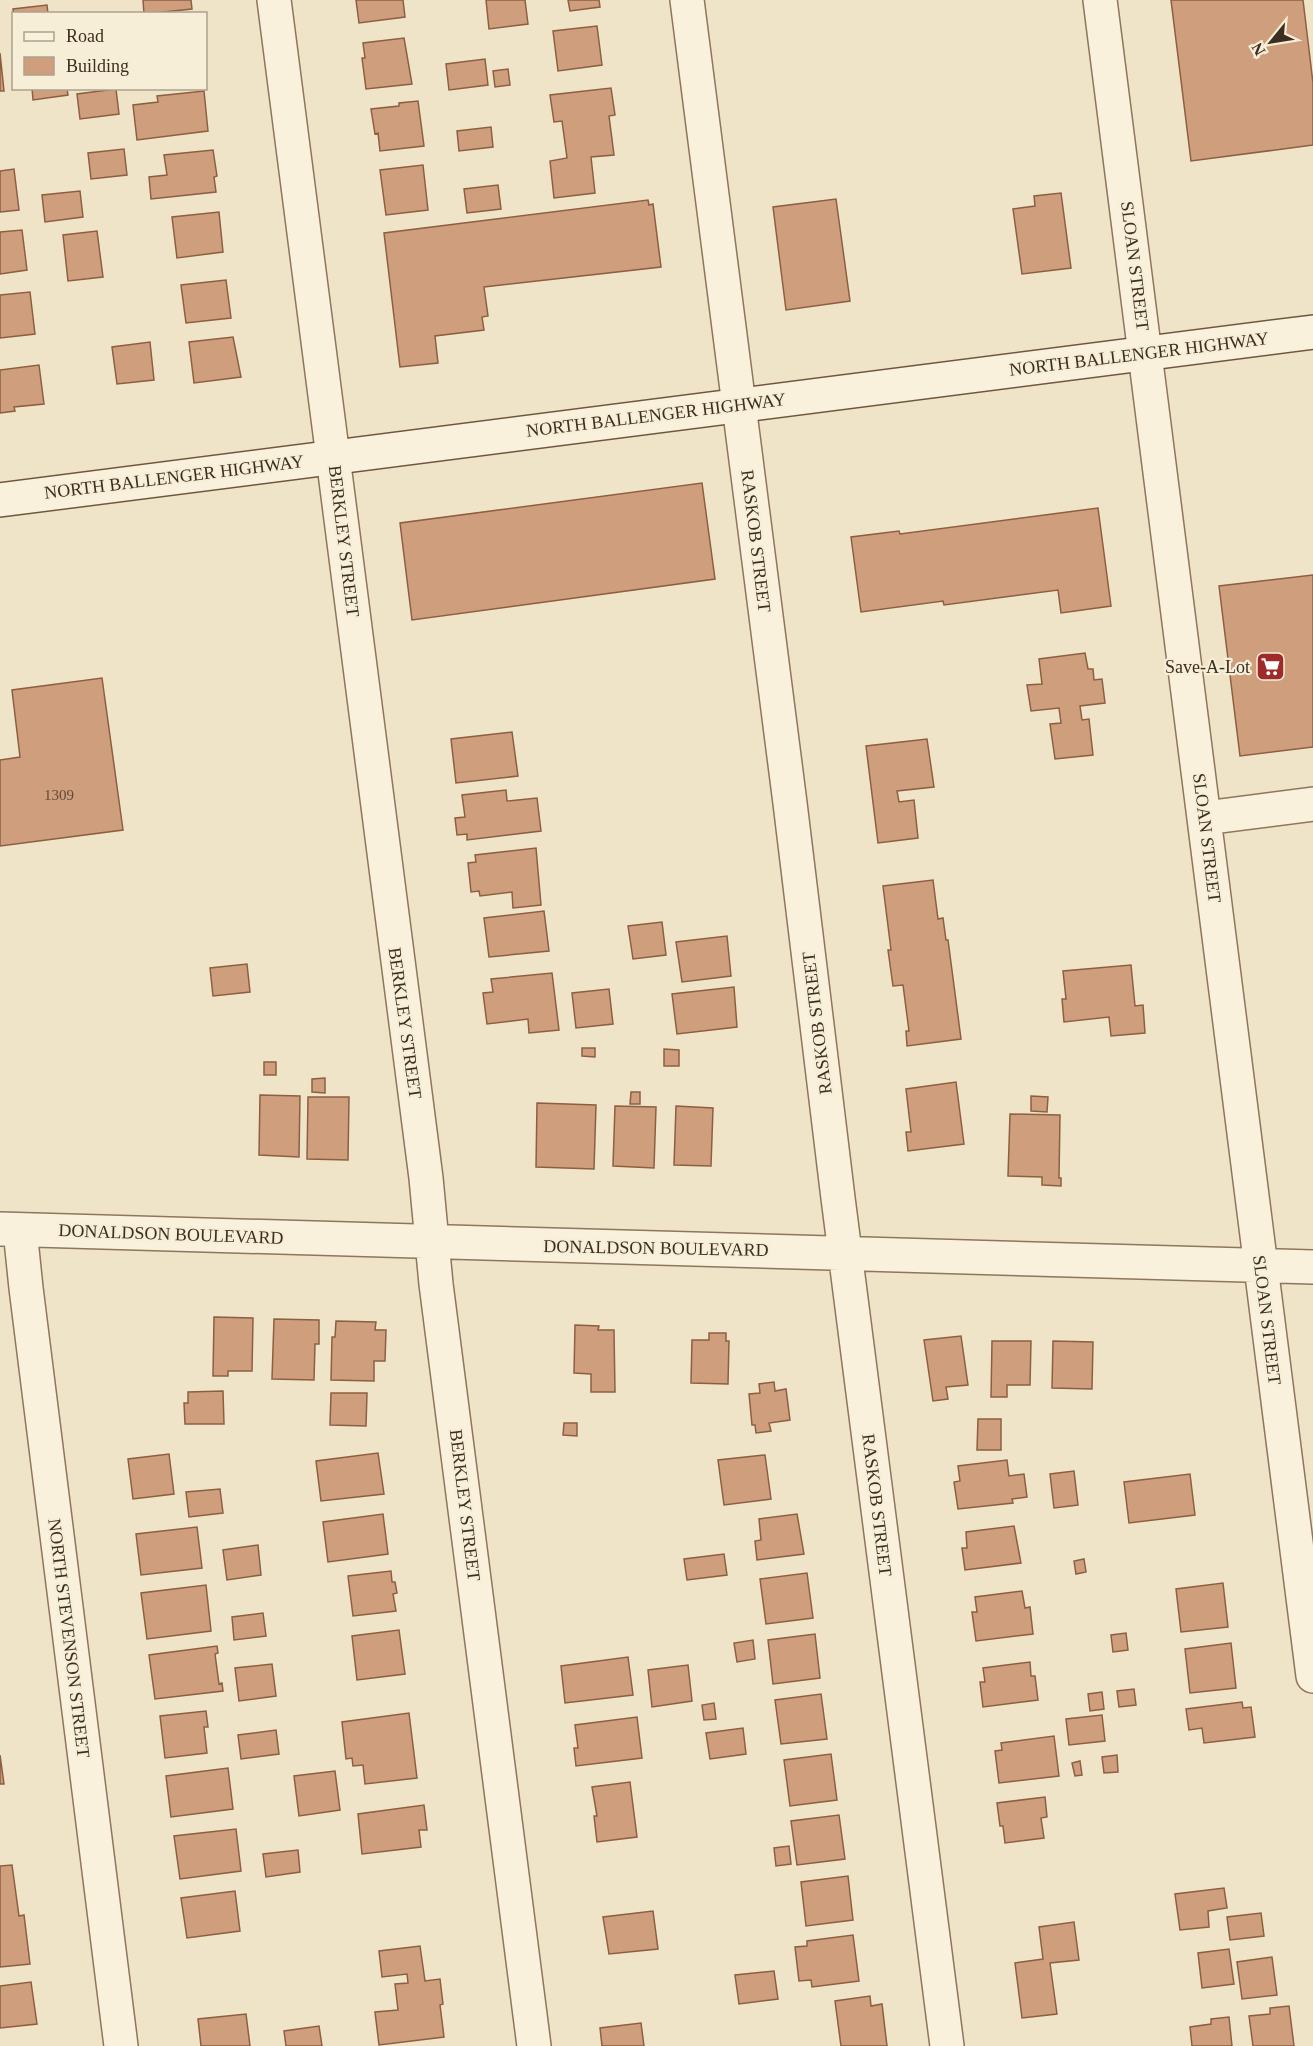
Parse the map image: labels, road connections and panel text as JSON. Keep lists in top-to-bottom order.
{
  "streets": {
    "street": [
      "SLOAN STREET",
      "NORTH BALLENGER HIGHWAY",
      "BERKLEY STREET",
      "RASKOB STREET",
      "DONALDSON BOULEVARD",
      "NORTH STEVENSON STREET"
    ]
  },
  "crossings": [
    ["SLOAN STREET", "NORTH BALLENGER HIGHWAY"],
    ["SLOAN STREET", "DONALDSON BOULEVARD"],
    ["NORTH BALLENGER HIGHWAY", "BERKLEY STREET"],
    ["NORTH BALLENGER HIGHWAY", "RASKOB STREET"],
    ["BERKLEY STREET", "DONALDSON BOULEVARD"],
    ["RASKOB STREET", "DONALDSON BOULEVARD"],
    ["DONALDSON BOULEVARD", "NORTH STEVENSON STREET"]
  ],
  "places": {
    "supermarket": ["Save-A-Lot"]
  },
  "house_numbers": ["1309"],
  "legend": ["Road", "Building"],
  "north": "bottom left"
}
